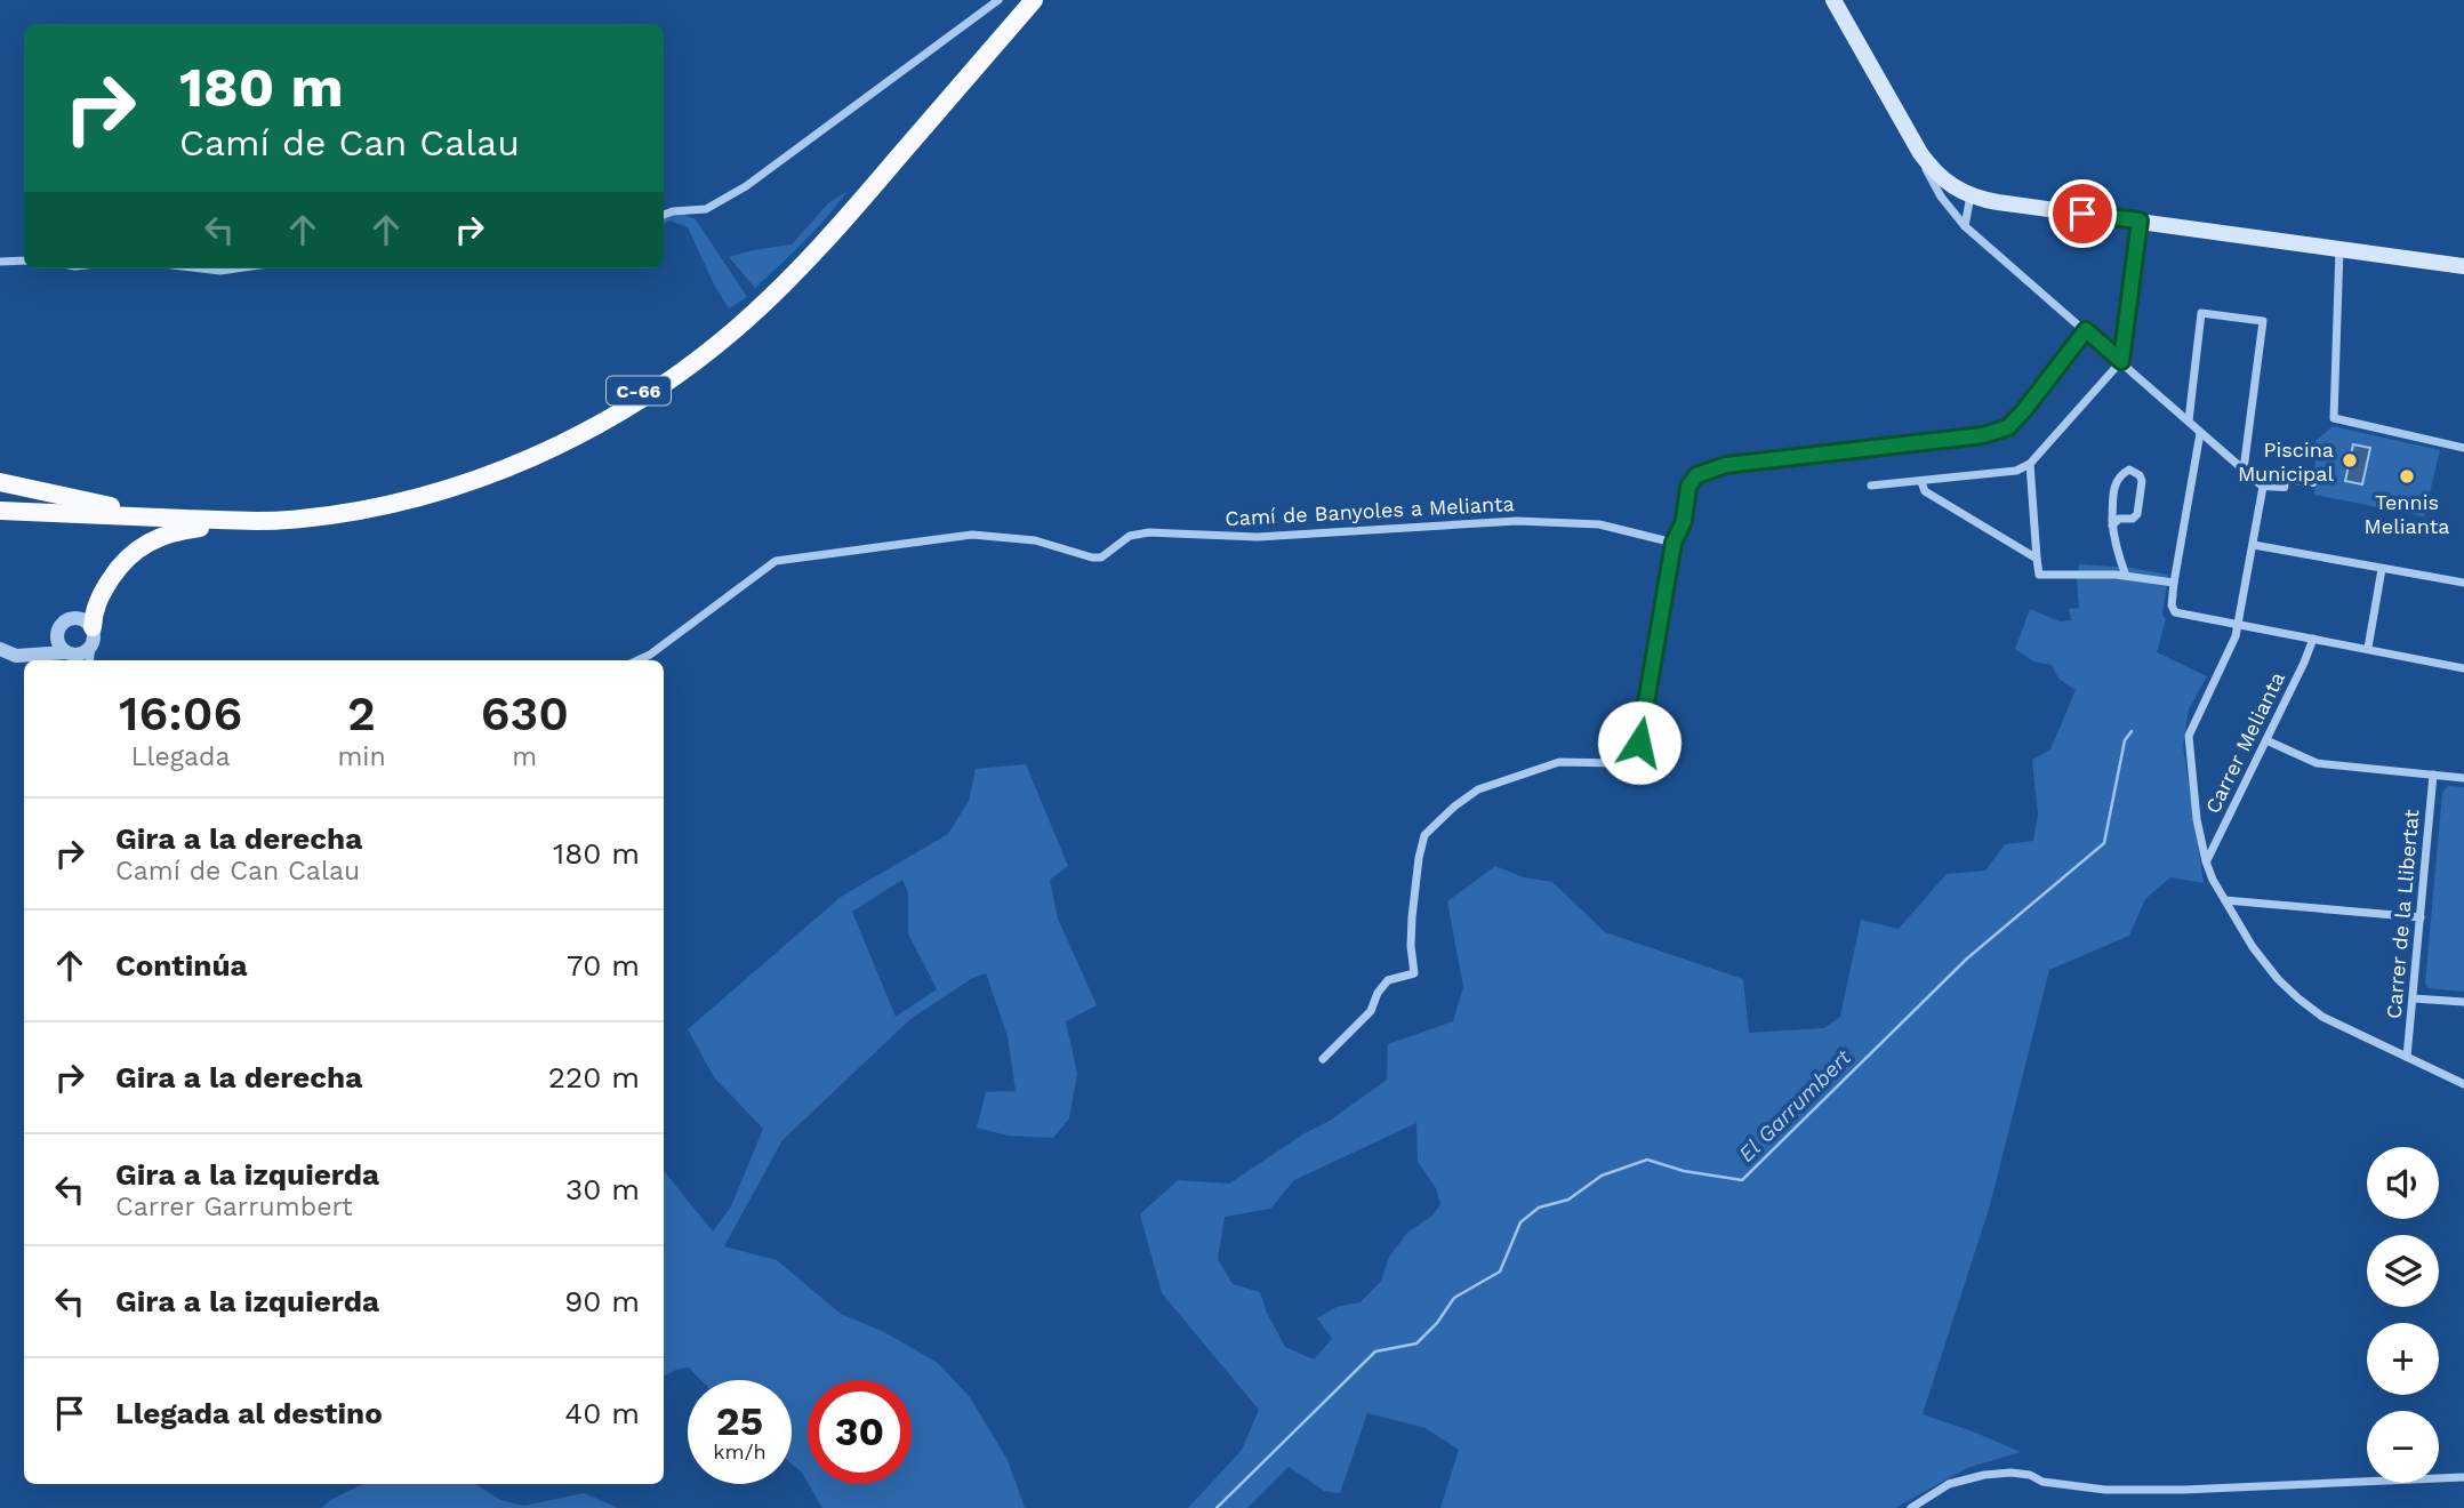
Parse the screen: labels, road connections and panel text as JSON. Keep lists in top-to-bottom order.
{
  "streets": {
    "highway": ["C-66"],
    "street": ["Camí de Banyoles a Melianta", "Carrer Melianta", "Carrer de la Llibertat"]
  },
  "water": ["El Garrumbert"],
  "places": ["Piscina Municipal", "Tennis Melianta"],
  "page": {
    "turn": ["180 m", "Camí de Can Calau"],
    "eta": [
      "16:06",
      "Llegada",
      "2",
      "min",
      "630",
      "m"
    ],
    "list": [
      {
        "name": "Gira a la derecha",
        "note": "Camí de Can Calau",
        "value": "180 m"
      },
      {
        "name": "Continúa",
        "value": "70 m"
      },
      {
        "name": "Gira a la derecha",
        "value": "220 m"
      },
      {
        "name": "Gira a la izquierda",
        "note": "Carrer Garrumbert",
        "value": "30 m"
      },
      {
        "name": "Gira a la izquierda",
        "value": "90 m"
      },
      {
        "name": "Llegada al destino",
        "value": "40 m"
      }
    ],
    "map_buttons": ["+", "−"],
    "speed": "25 km/h",
    "limit": "30"
  }
}
